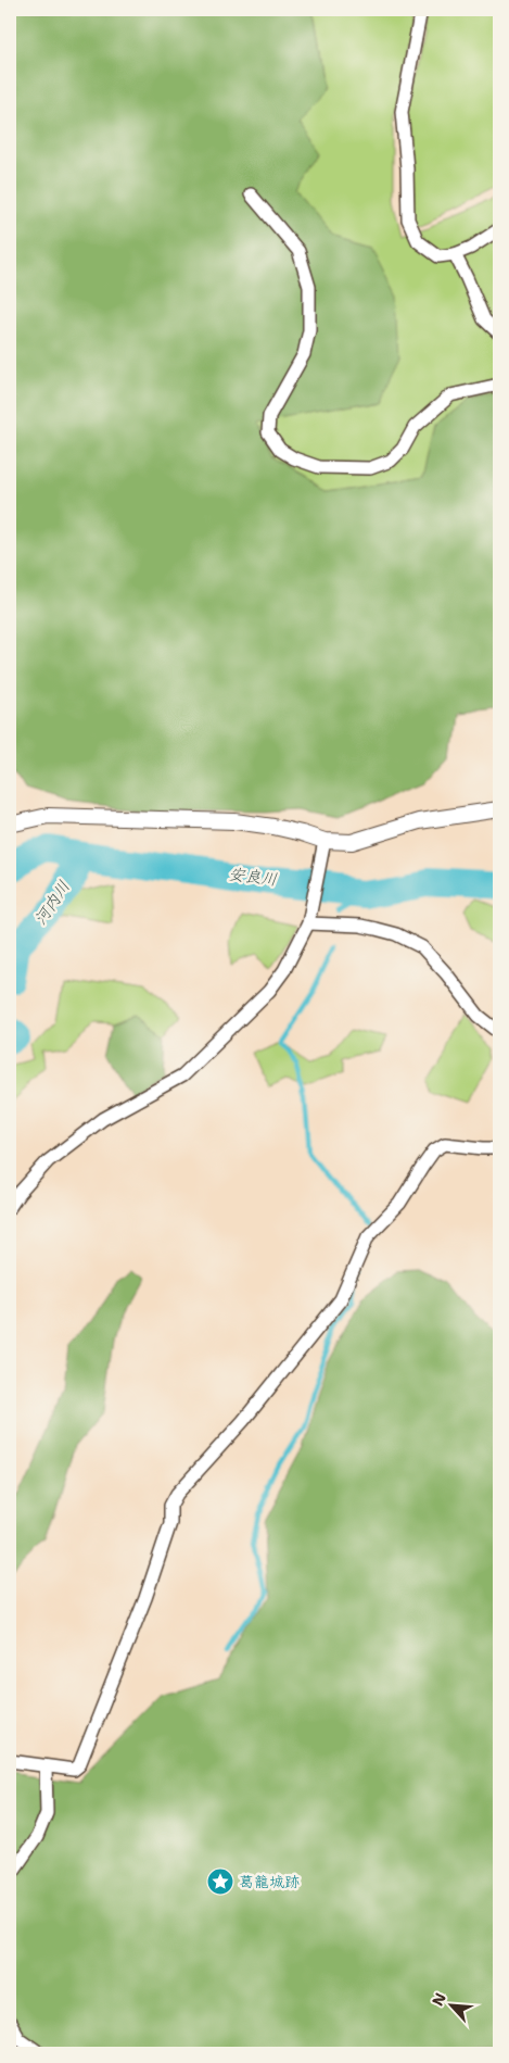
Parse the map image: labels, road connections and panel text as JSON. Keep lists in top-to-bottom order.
{
  "water": ["安良川", "河内川"],
  "places": {
    "place": ["葛籠城跡"]
  },
  "north": "top left"
}
